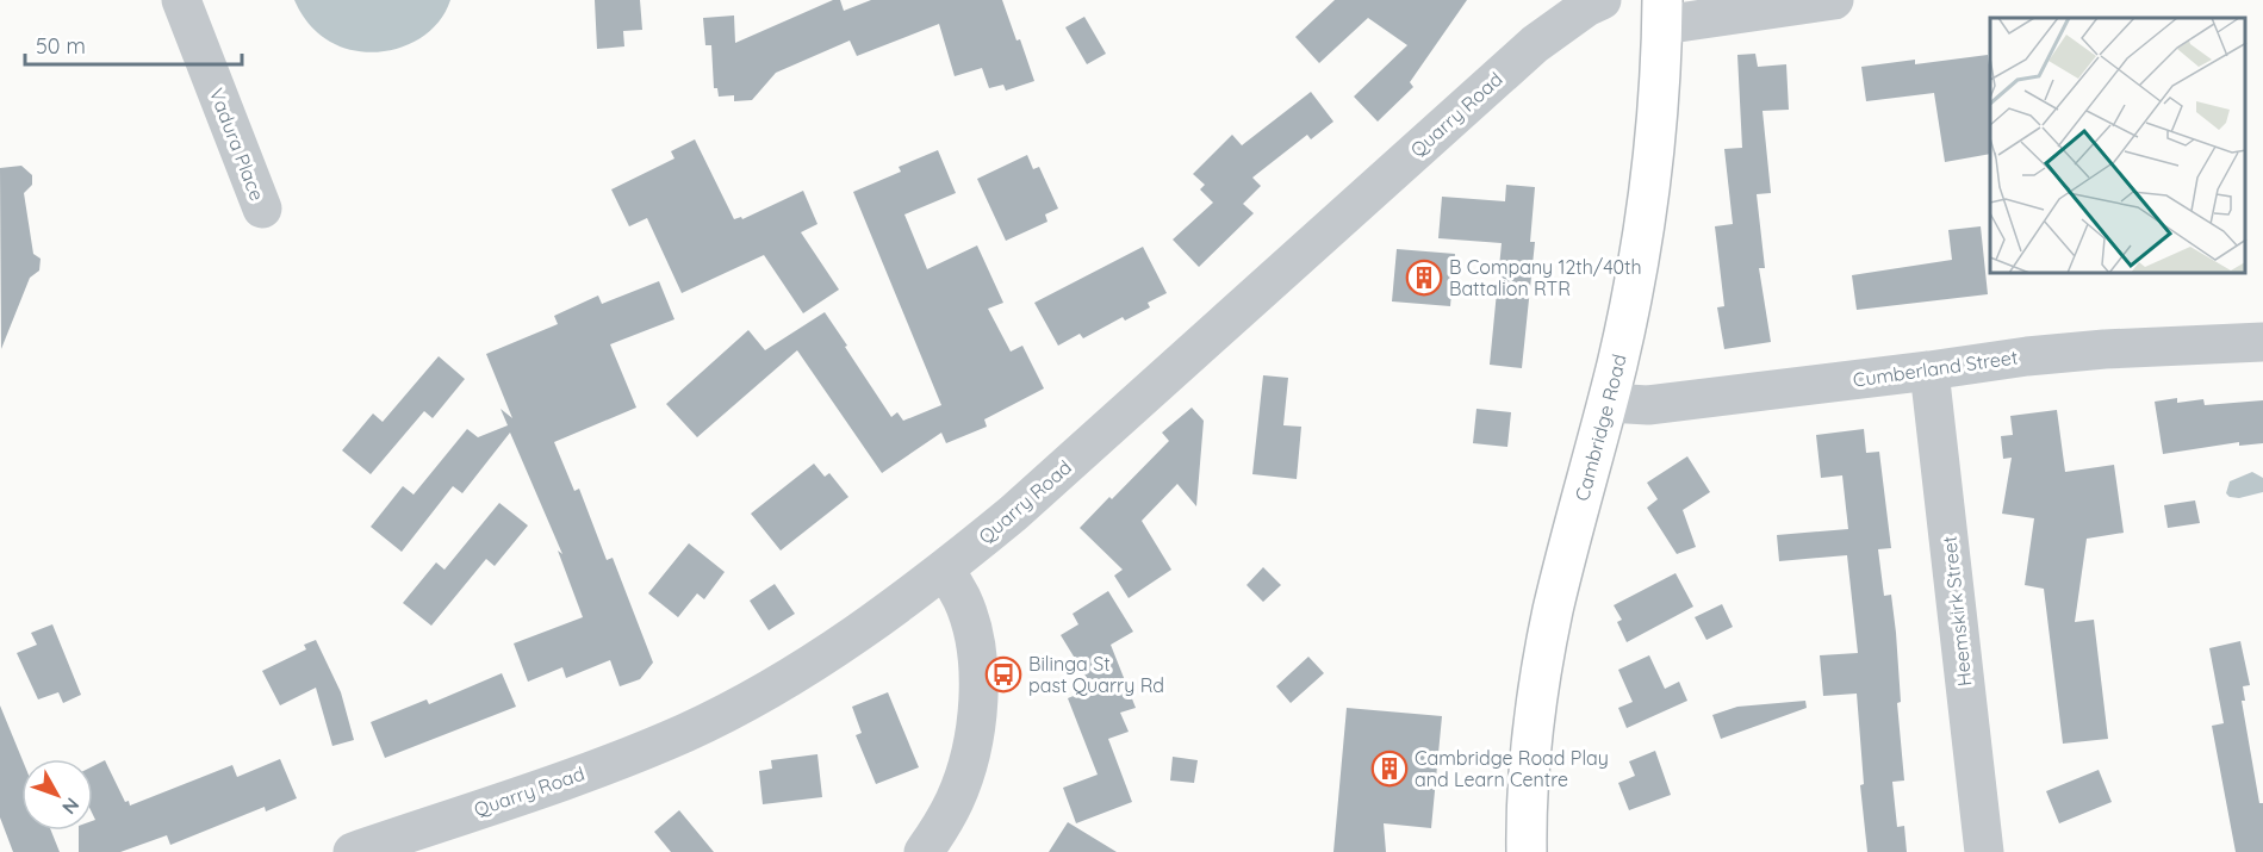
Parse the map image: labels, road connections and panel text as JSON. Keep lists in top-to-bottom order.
{
  "streets": {
    "main road": ["Cambridge Road"],
    "street": [
      "Quarry Road",
      "Vadura Place",
      "Cumberland Street",
      "Heemskirk Street"
    ]
  },
  "crossings": [
    ["Cumberland Street", "Cambridge Road"],
    ["Cumberland Street", "Heemskirk Street"]
  ],
  "places": {
    "building": ["B Company 12th/40th Battalion RTR", "Cambridge Road Play and Learn Centre"],
    "bus stop": ["Bilinga St past Quarry Rd"]
  },
  "scale_bar": "50 m",
  "north": "bottom right"
}
